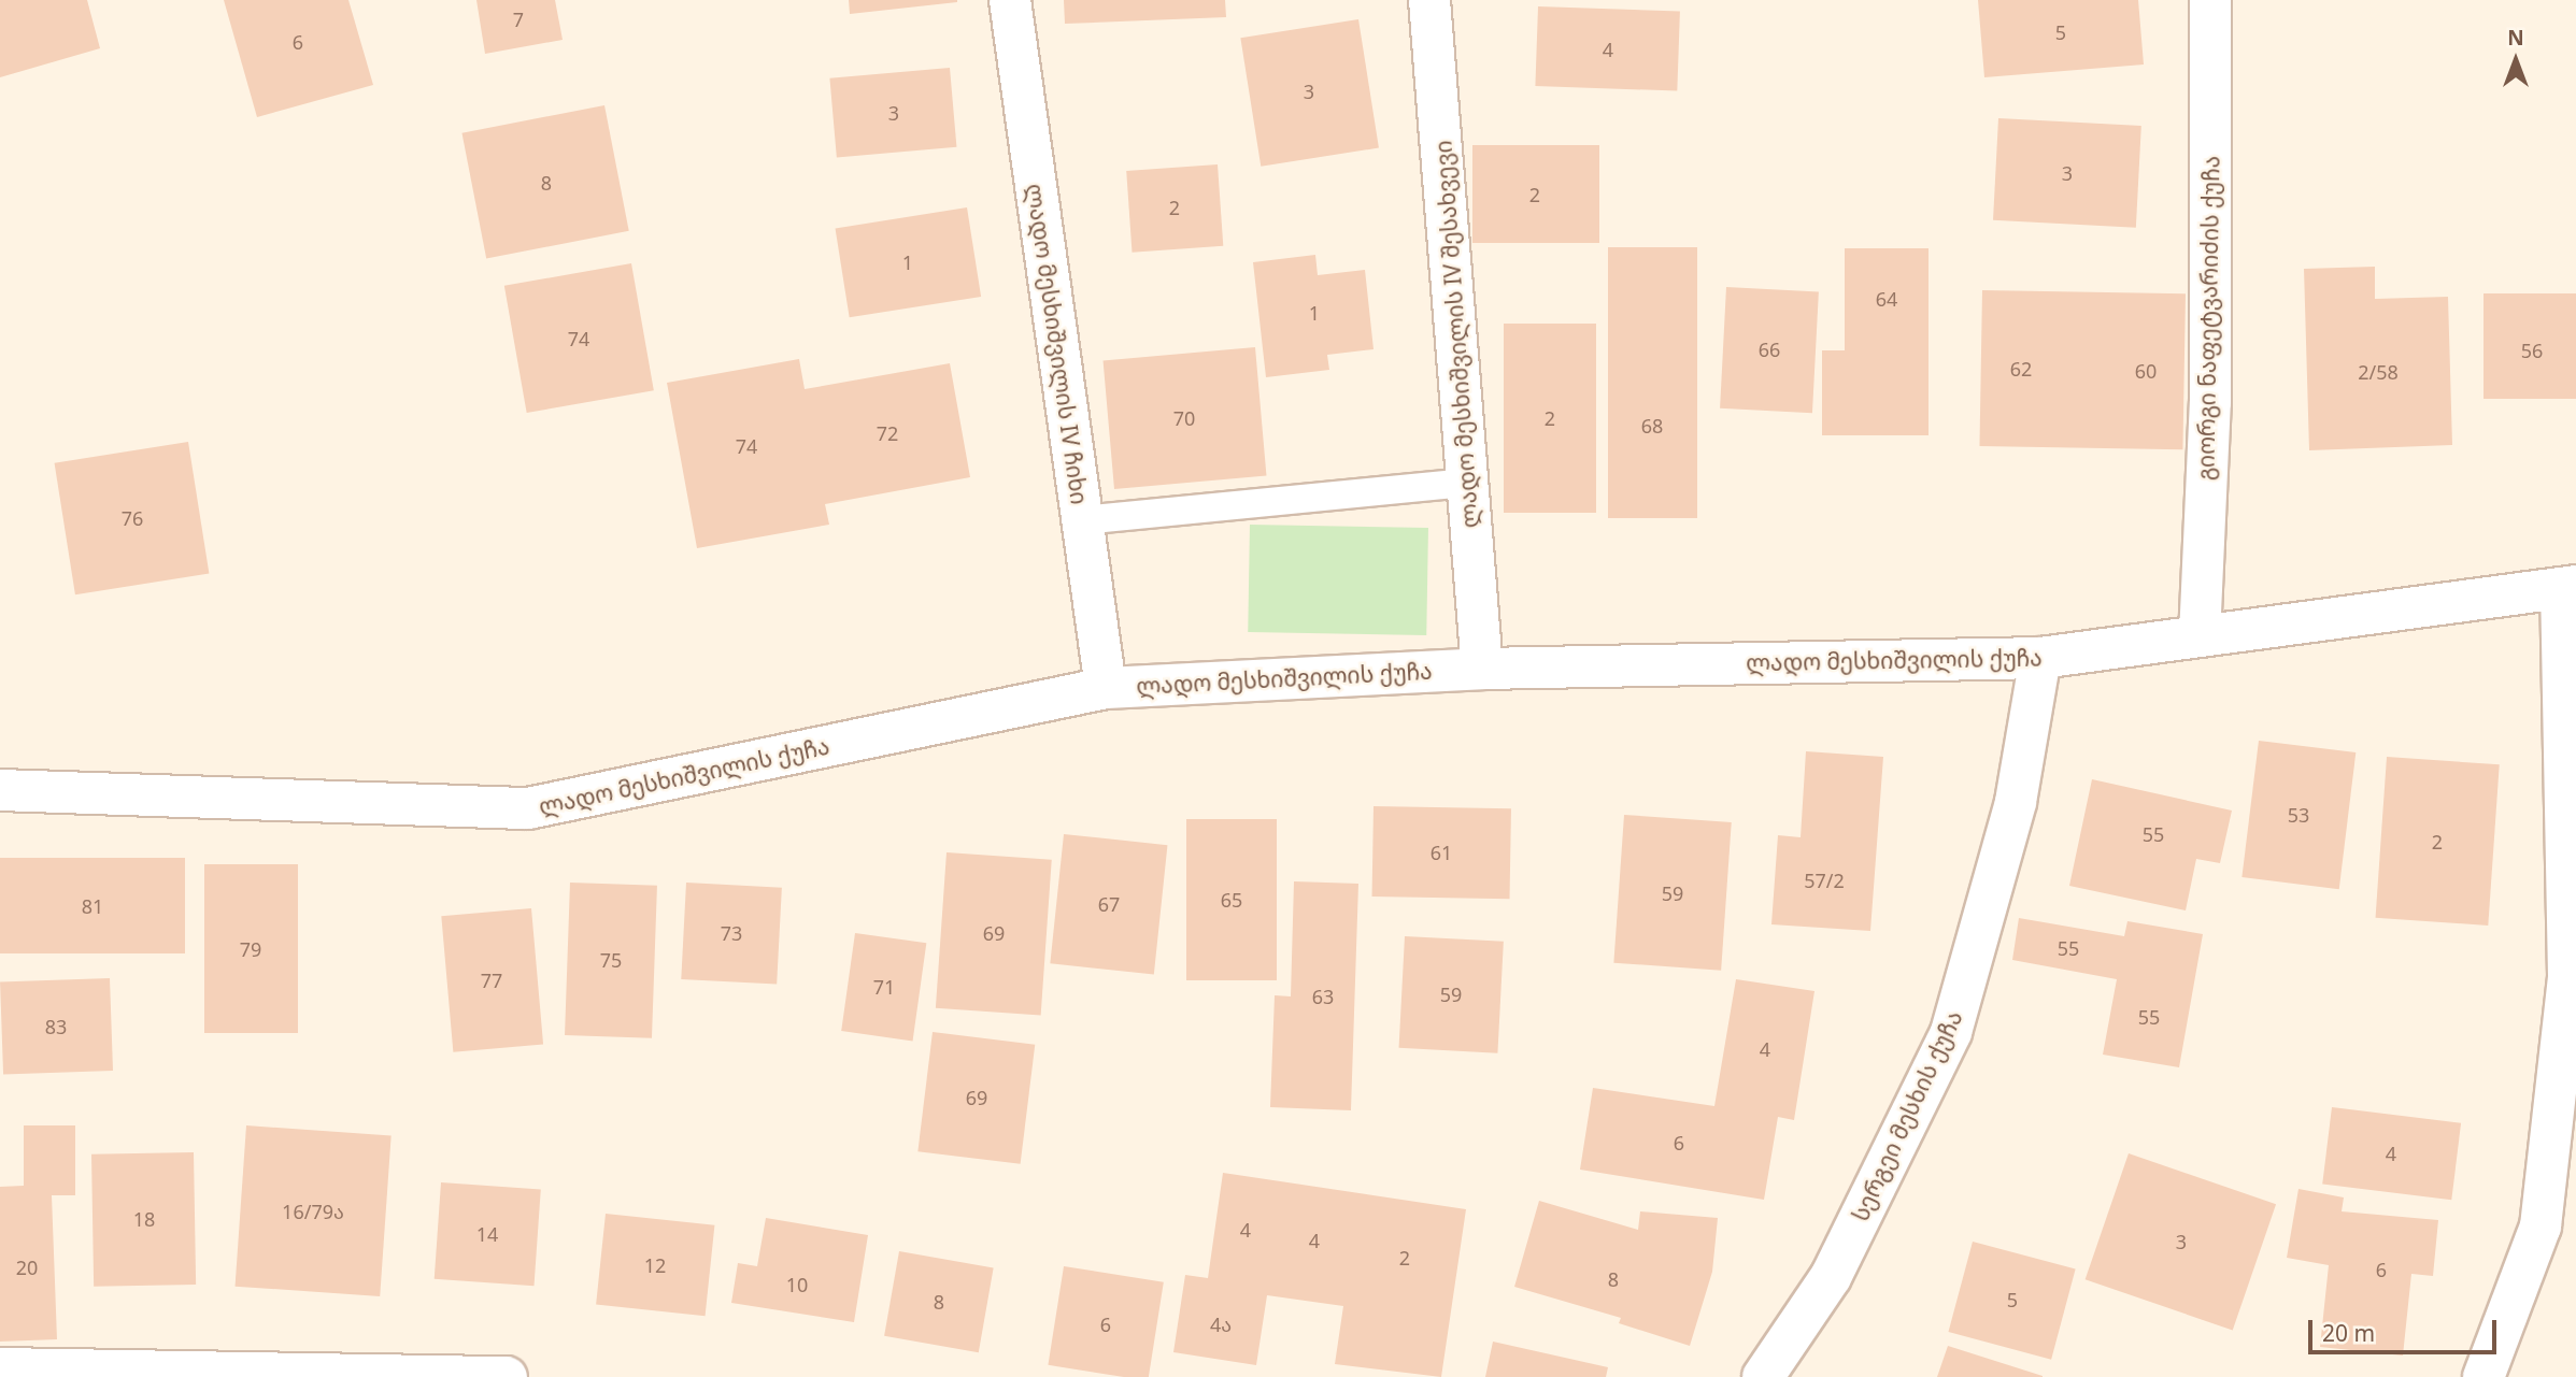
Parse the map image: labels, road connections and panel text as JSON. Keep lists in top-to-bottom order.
{
  "streets": {
    "street": [
      "გიორგი ნაფეტვარიძის ქუჩა",
      "ლადო მესხიშვილის IV შესახვევი",
      "ლადო მესხიშვილის IV ჩიხი",
      "ლადო მესხიშვილის ქუჩა",
      "სერგეი მესხის ქუჩა"
    ]
  },
  "crossings": [
    ["გიორგი ნაფეტვარიძის ქუჩა", "ლადო მესხიშვილის ქუჩა"],
    ["ლადო მესხიშვილის IV შესახვევი", "ლადო მესხიშვილის ქუჩა"],
    ["ლადო მესხიშვილის IV ჩიხი", "ლადო მესხიშვილის ქუჩა"],
    ["ლადო მესხიშვილის ქუჩა", "სერგეი მესხის ქუჩა"]
  ],
  "house_numbers": [
    "7",
    "5",
    "6",
    "4",
    "3",
    "3",
    "3",
    "8",
    "2",
    "2",
    "1",
    "64",
    "1",
    "74",
    "66",
    "56",
    "62",
    "60",
    "2/58",
    "70",
    "2",
    "68",
    "72",
    "74",
    "76",
    "53",
    "55",
    "2",
    "61",
    "57/2",
    "59",
    "65",
    "67",
    "81",
    "73",
    "69",
    "55",
    "79",
    "75",
    "77",
    "71",
    "59",
    "63",
    "55",
    "83",
    "4",
    "69",
    "6",
    "4",
    "16/79ა",
    "18",
    "4",
    "14",
    "4",
    "3",
    "2",
    "12",
    "20",
    "6",
    "8",
    "10",
    "5",
    "8",
    "6",
    "4ა"
  ],
  "scale_bar": "20 m",
  "north": "top"
}
